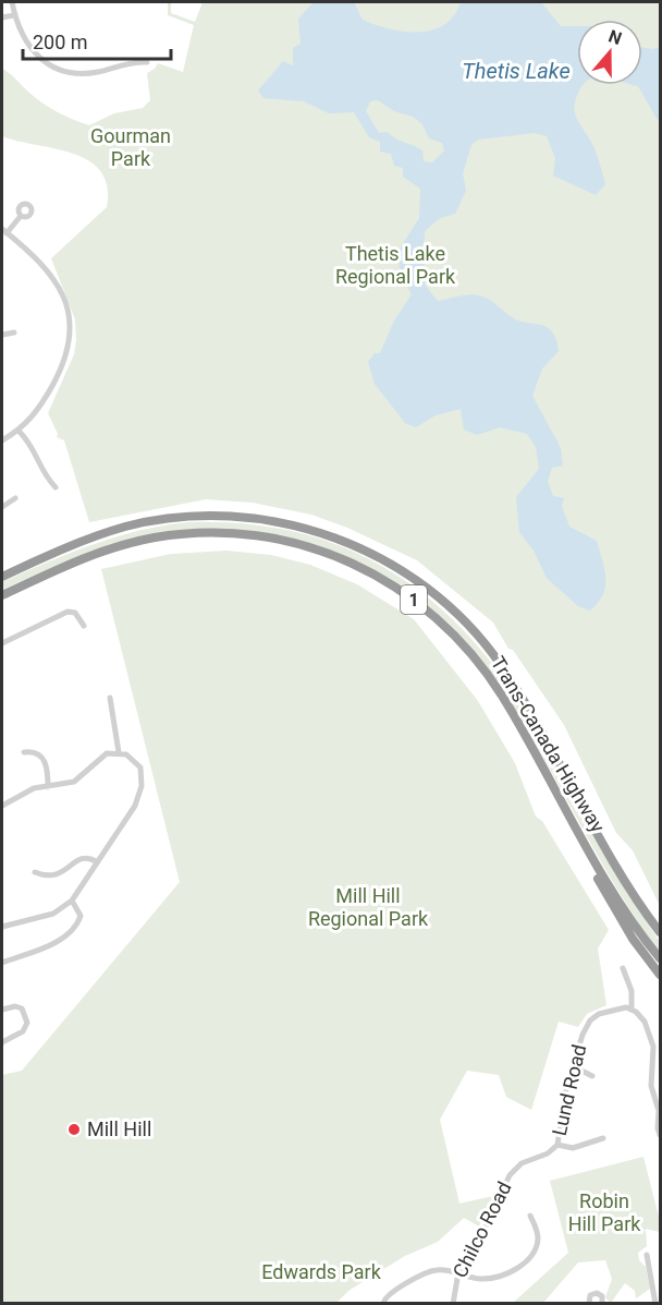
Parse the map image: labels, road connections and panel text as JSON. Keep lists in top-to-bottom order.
{
  "streets": {
    "highway": ["1", "Trans-Canada Highway"],
    "street": ["Lund Road", "Chilco Road"]
  },
  "crossings": [
    ["Lund Road", "Chilco Road"]
  ],
  "water": ["Thetis Lake"],
  "parks": [
    "Gourman Park",
    "Thetis Lake Regional Park",
    "Mill Hill Regional Park",
    "Robin Hill Park",
    "Edwards Park"
  ],
  "places": ["Mill Hill"],
  "scale_bar": "200 m",
  "north": "top"
}
